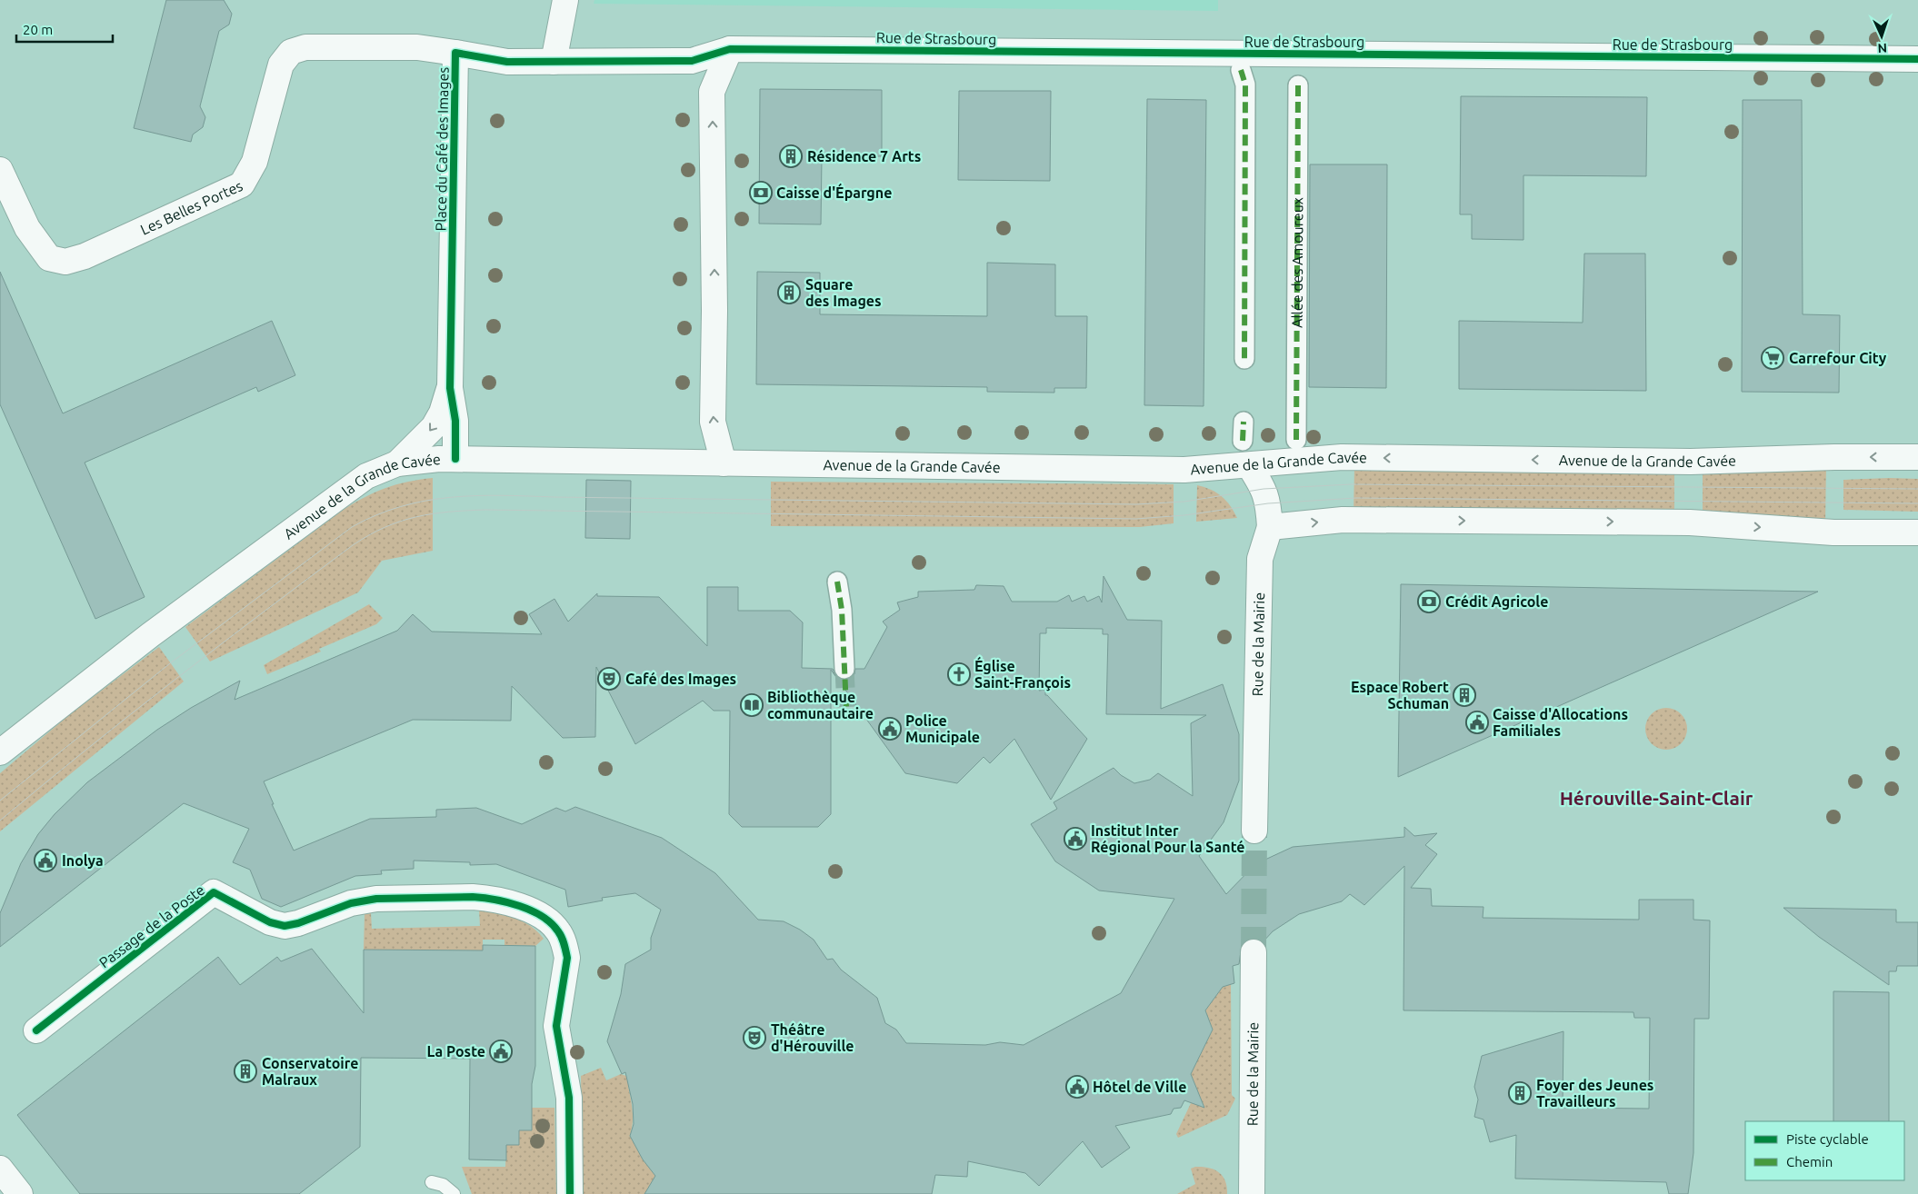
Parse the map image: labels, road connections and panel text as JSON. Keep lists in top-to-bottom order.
{
  "streets": {
    "street": [
      "Rue de Strasbourg",
      "Place du Café des Images",
      "Les Belles Portes",
      "Allée des Amoureux",
      "Avenue de la Grande Cavée",
      "Rue de la Mairie",
      "Passage de la Poste"
    ]
  },
  "crossings": [
    ["Rue de Strasbourg", "Place du Café des Images"],
    ["Place du Café des Images", "Les Belles Portes"],
    ["Avenue de la Grande Cavée", "Rue de la Mairie"]
  ],
  "districts": ["Hérouville-Saint-Clair"],
  "places": {
    "building": [
      "Résidence 7 Arts",
      "Square des Images",
      "Espace Robert Schuman",
      "Conservatoire Malraux",
      "Foyer des Jeunes Travailleurs"
    ],
    "bank": ["Caisse d'Épargne", "Crédit Agricole"],
    "supermarket": ["Carrefour City"],
    "church": ["Église Saint-François"],
    "theatre": ["Café des Images", "Théâtre d'Hérouville"],
    "library": ["Bibliothèque communautaire"],
    "public building": [
      "Caisse d'Allocations Familiales",
      "Police Municipale",
      "Institut Inter Régional Pour la Santé",
      "Inolya",
      "La Poste",
      "Hôtel de Ville"
    ]
  },
  "legend": ["Piste cyclable", "Chemin"],
  "scale_bar": "20 m",
  "north": "bottom"
}
